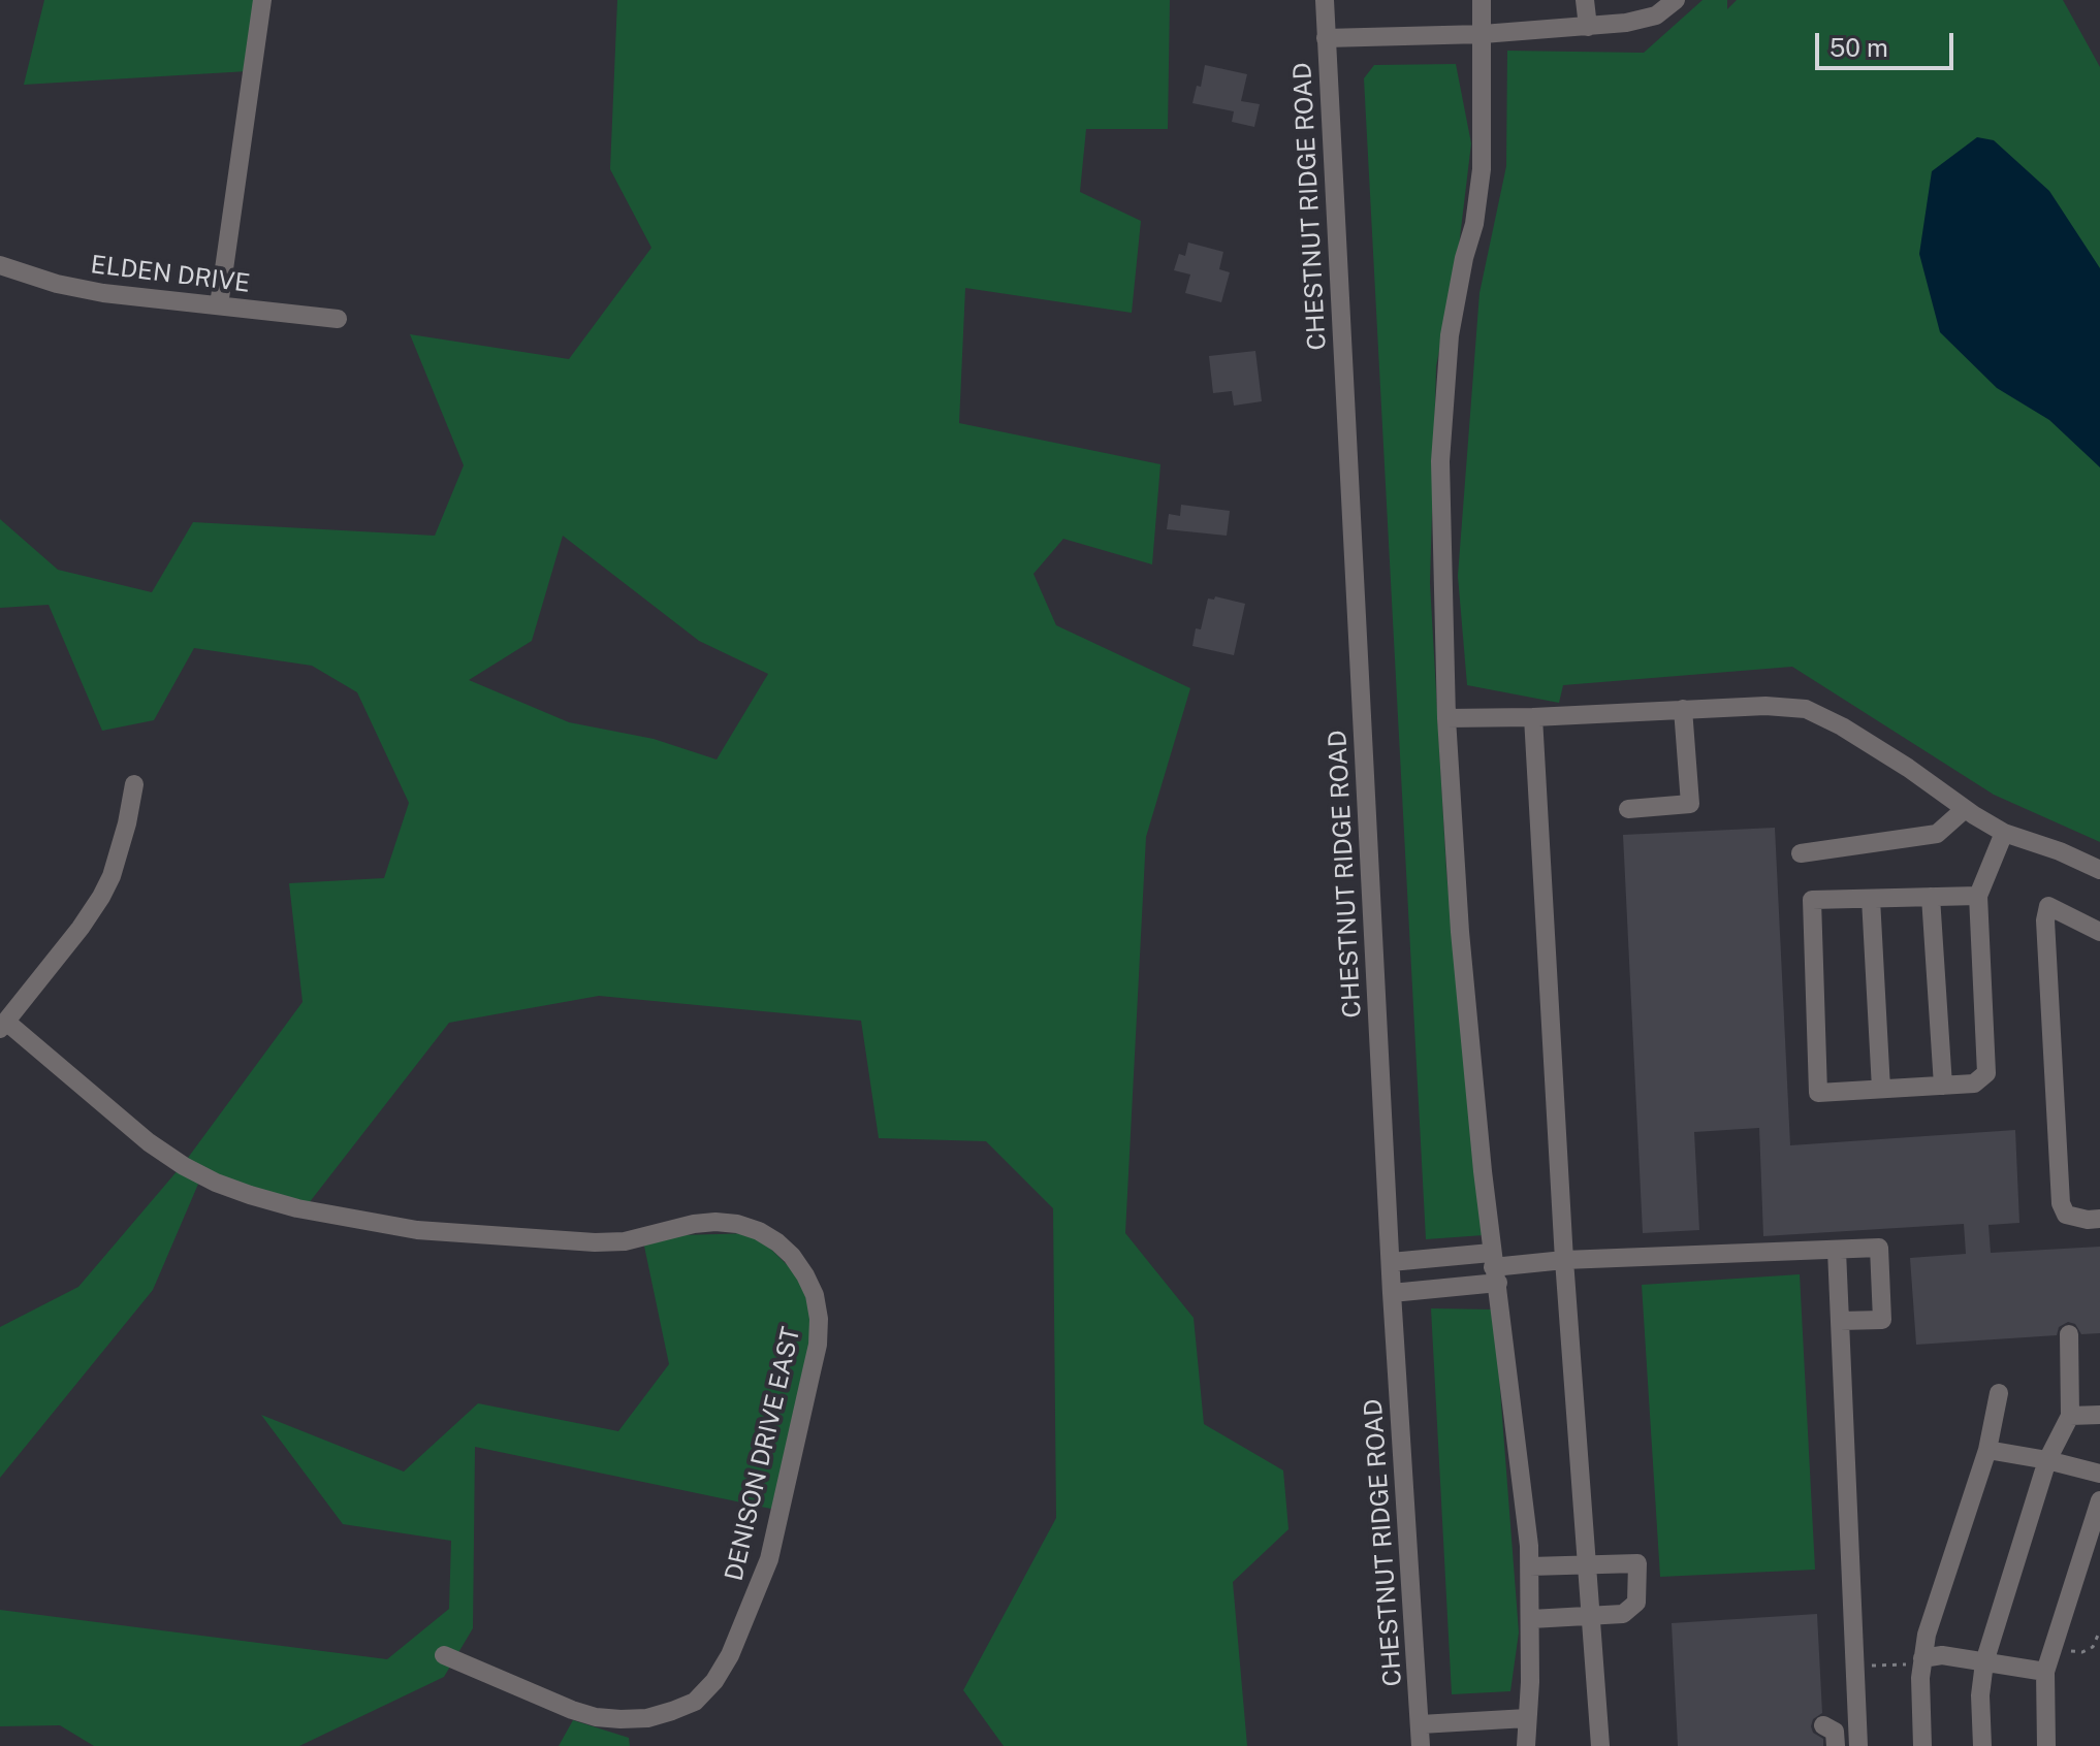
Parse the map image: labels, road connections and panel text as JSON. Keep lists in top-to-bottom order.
{
  "streets": {
    "street": ["CHESTNUT RIDGE ROAD", "ELDEN DRIVE", "DENISON DRIVE EAST"]
  },
  "scale_bar": "50 m"
}
